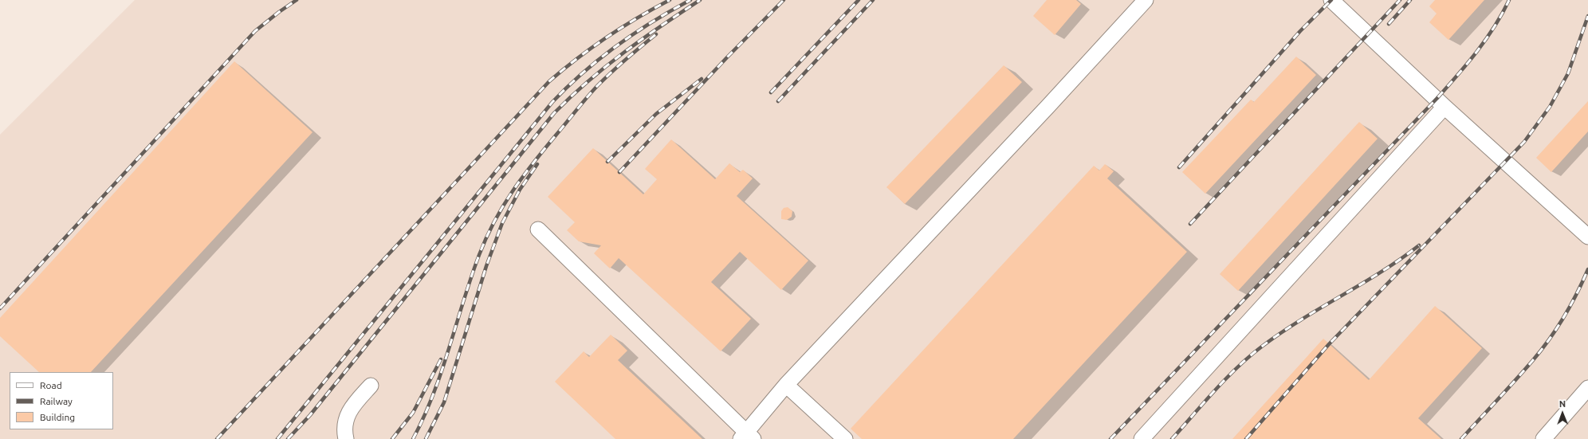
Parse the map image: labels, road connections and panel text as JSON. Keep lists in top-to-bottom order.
{
  "legend": ["Road", "Railway", "Building"],
  "north": "top"
}
